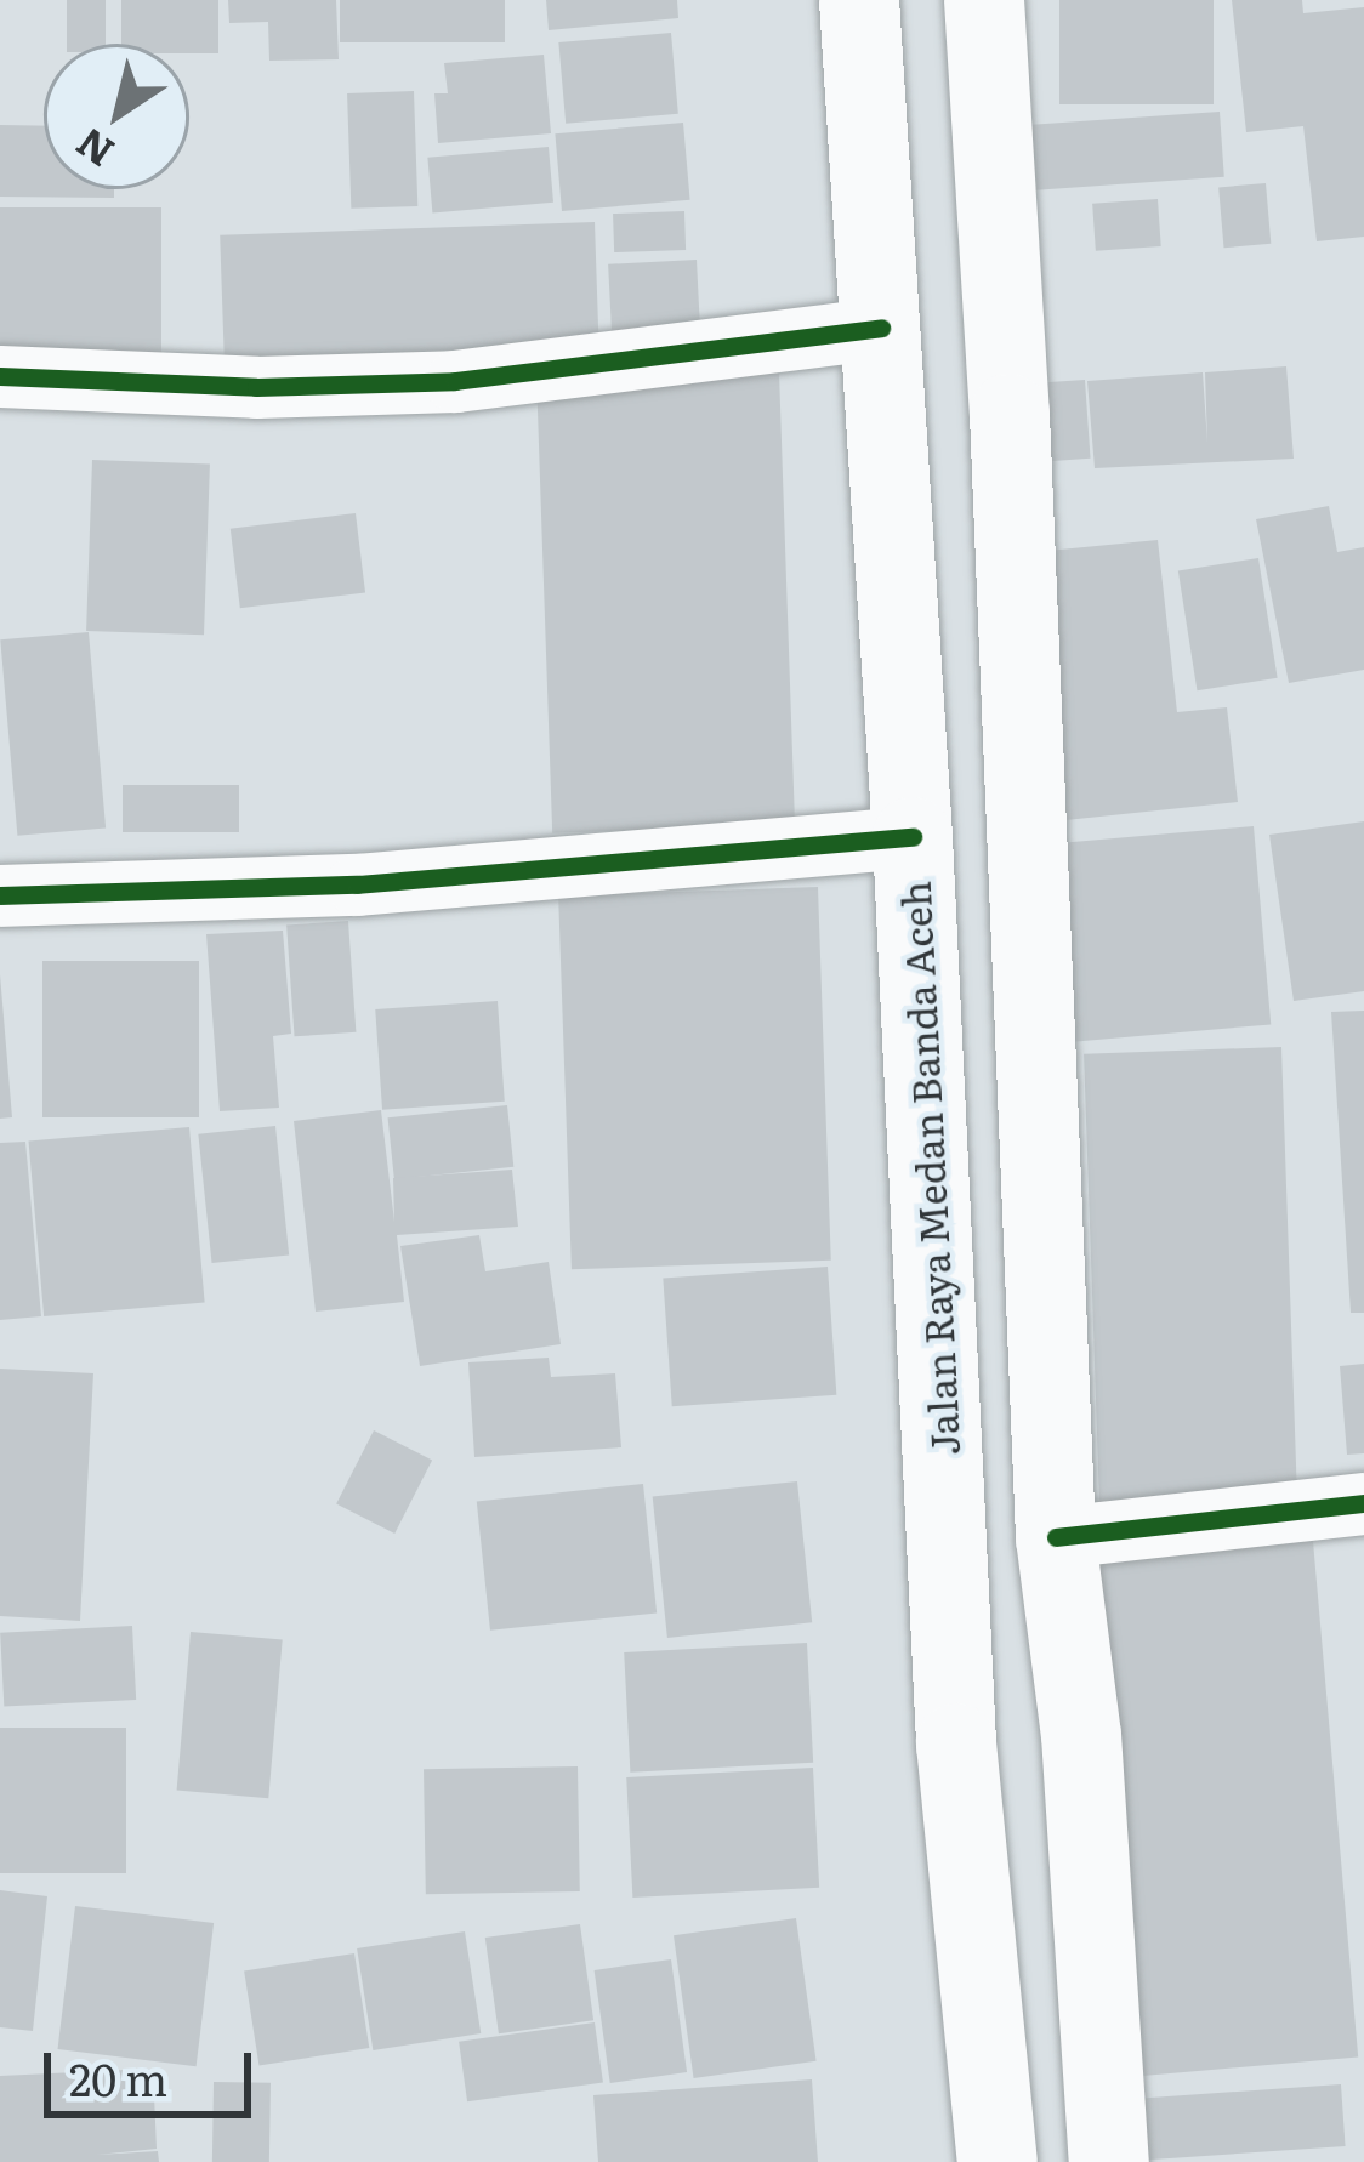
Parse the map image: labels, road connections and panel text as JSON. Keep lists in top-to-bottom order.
{
  "streets": {
    "highway": ["Jalan Raya Medan Banda Aceh"]
  },
  "scale_bar": "20 m",
  "north": "bottom left"
}
